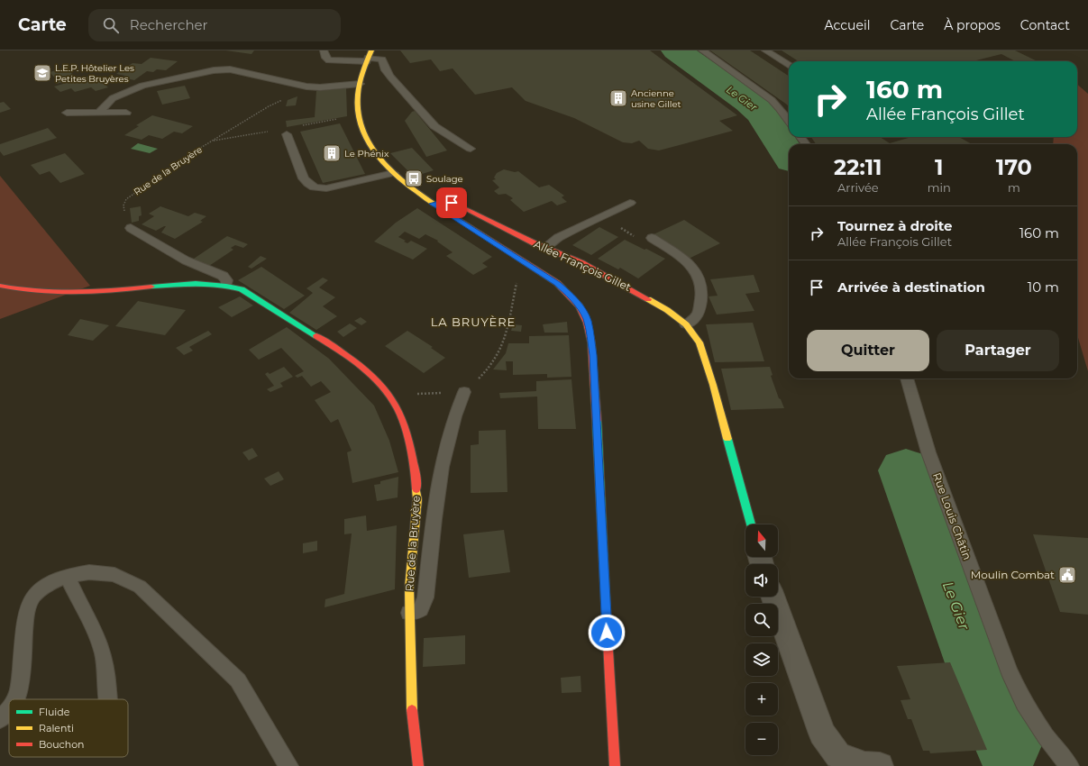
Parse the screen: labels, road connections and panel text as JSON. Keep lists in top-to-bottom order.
{
  "streets": {
    "street": ["Rue de la Bruyère", "Allée François Gillet"],
    "lane": ["Rue Louis Châtin"]
  },
  "districts": ["LA BRUYÈRE"],
  "water": ["Le Gier"],
  "places": {
    "school or university": ["L.E.P. Hôtelier Les Petites Bruyères"],
    "building": ["Ancienne usine Gillet", "Le Phénix"],
    "bus stop": ["Soulage"],
    "public building": ["Moulin Combat"]
  },
  "legend": ["Fluide", "Ralenti", "Bouchon"],
  "north": "top",
  "page": {
    "header": "Carte",
    "search": "Rechercher",
    "nav": [
      "Accueil",
      "Carte",
      "À propos",
      "Contact"
    ],
    "turn": ["160 m", "Allée François Gillet"],
    "eta": [
      "22:11",
      "Arrivée",
      "1",
      "min",
      "170",
      "m"
    ],
    "list": [
      {
        "name": "Tournez à droite",
        "note": "Allée François Gillet",
        "value": "160 m"
      },
      {
        "name": "Arrivée à destination",
        "value": "10 m"
      }
    ],
    "buttons": ["Quitter", "Partager"],
    "map_buttons": ["+", "−"]
  }
}
